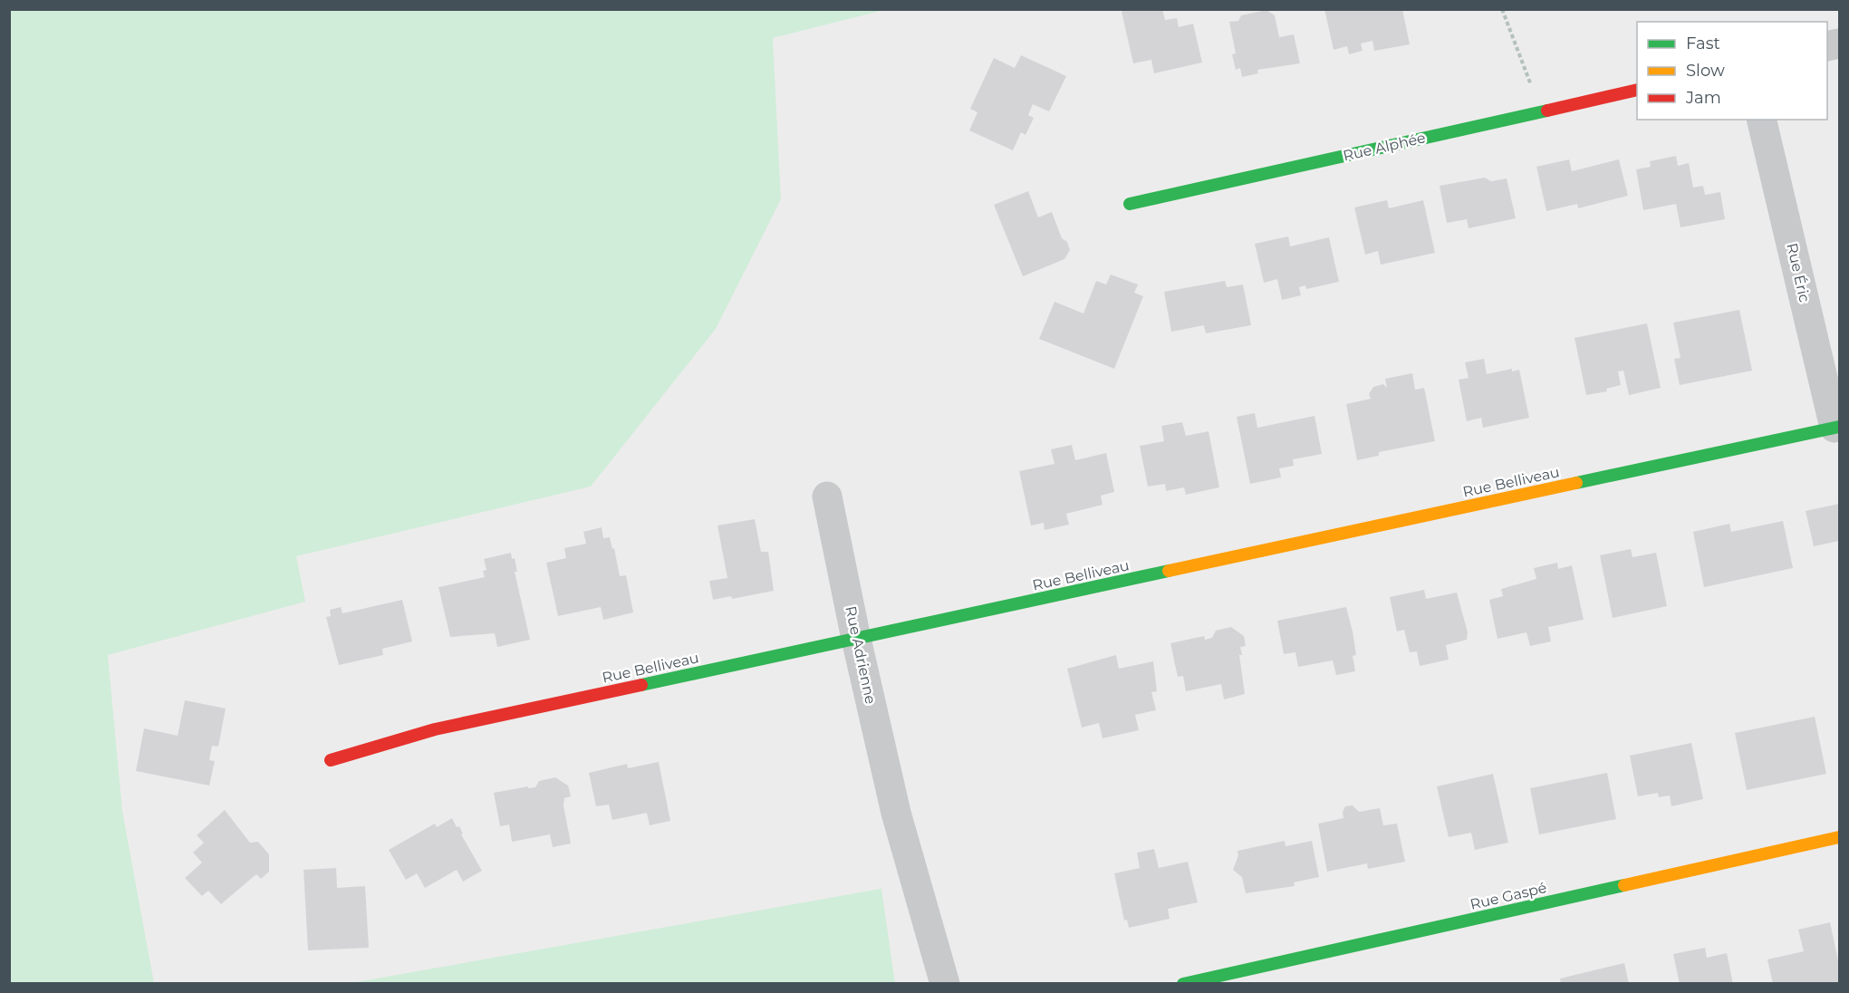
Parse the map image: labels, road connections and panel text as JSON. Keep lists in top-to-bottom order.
{
  "streets": {
    "street": [
      "Rue Alphée",
      "Rue Éric",
      "Rue Belliveau",
      "Rue Adrienne",
      "Rue Gaspé"
    ]
  },
  "crossings": [
    ["Rue Éric", "Rue Belliveau"],
    ["Rue Belliveau", "Rue Adrienne"]
  ],
  "legend": ["Fast", "Slow", "Jam"]
}
